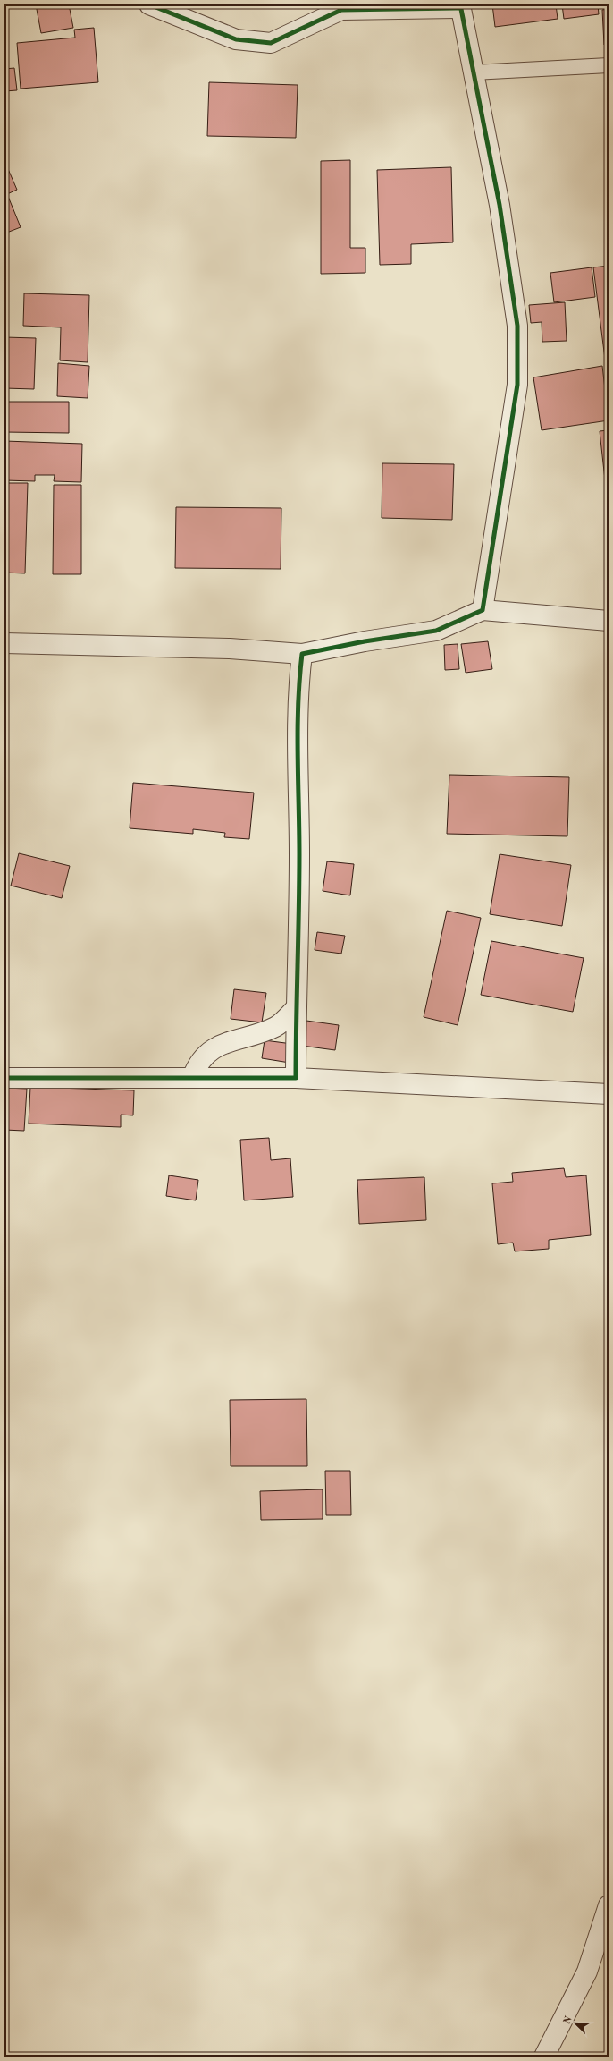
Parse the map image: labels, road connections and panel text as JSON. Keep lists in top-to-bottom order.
{
  "north": "top left"
}
